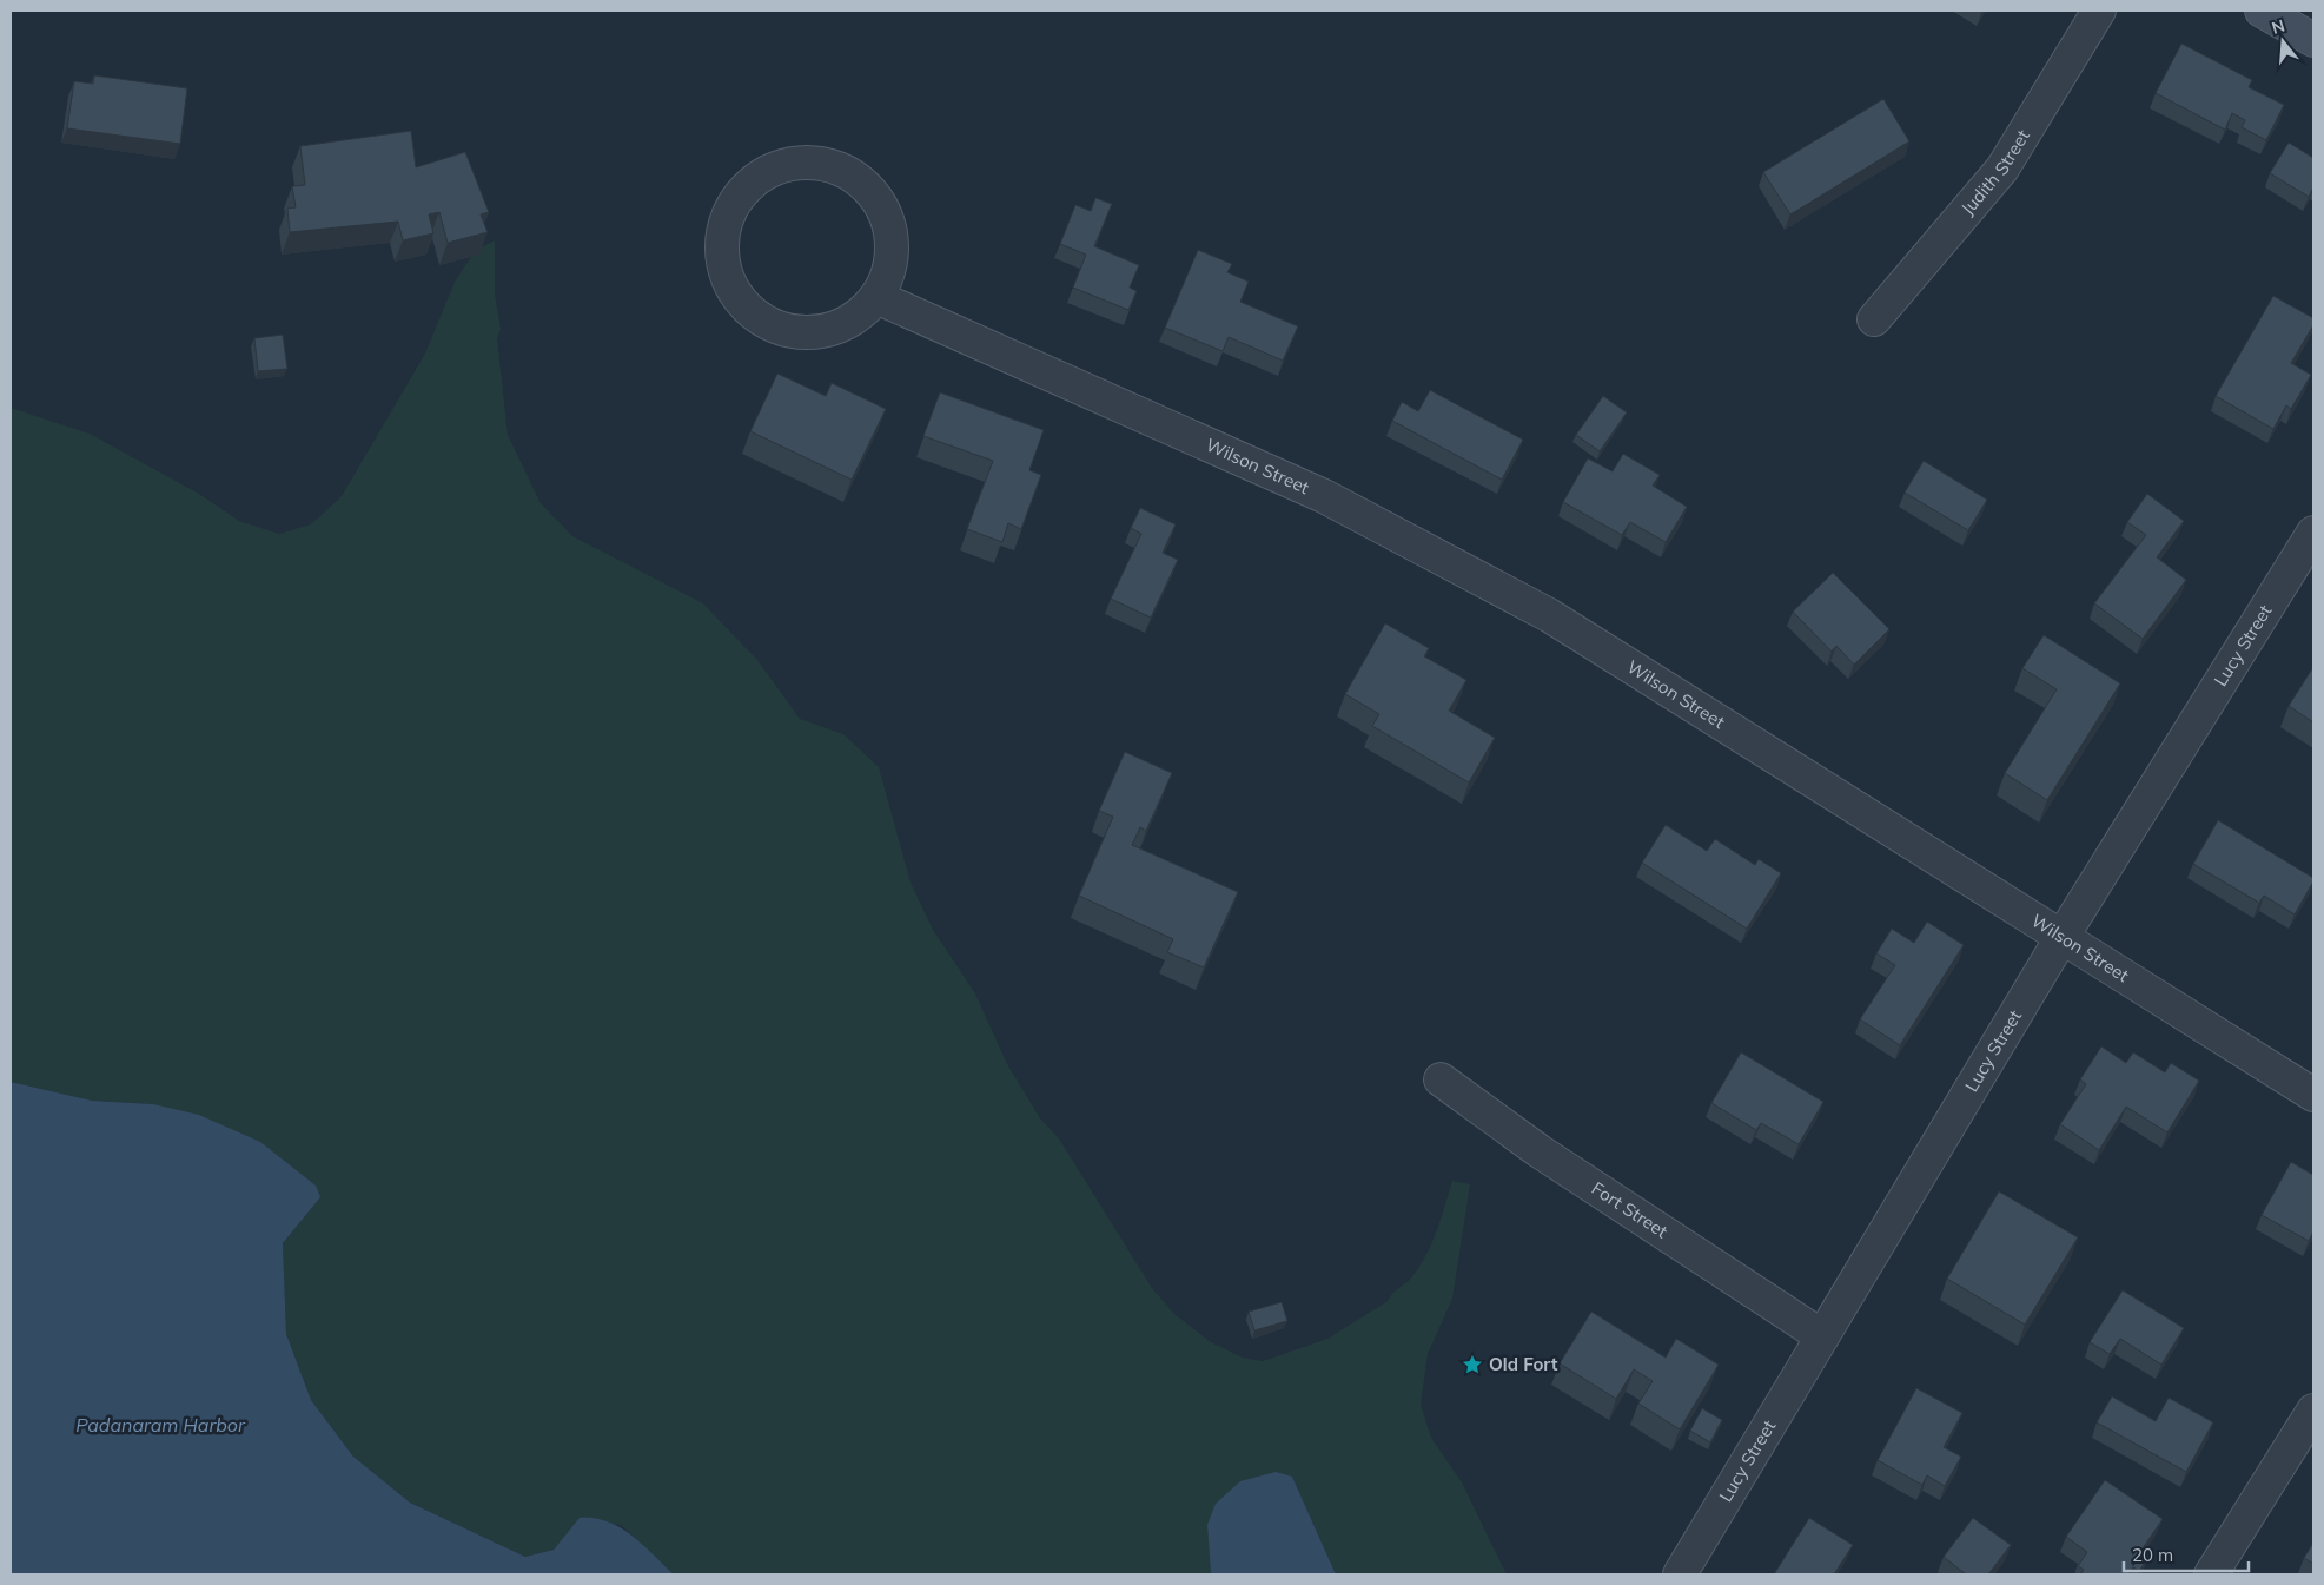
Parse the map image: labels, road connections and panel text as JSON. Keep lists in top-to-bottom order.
{
  "streets": {
    "street": [
      "Judith Street",
      "Wilson Street",
      "Lucy Street",
      "Fort Street"
    ]
  },
  "crossings": [
    ["Wilson Street", "Lucy Street"],
    ["Lucy Street", "Fort Street"]
  ],
  "water": ["Padanaram Harbor"],
  "places": {
    "place": ["Old Fort"]
  },
  "scale_bar": "20 m",
  "north": "top"
}
